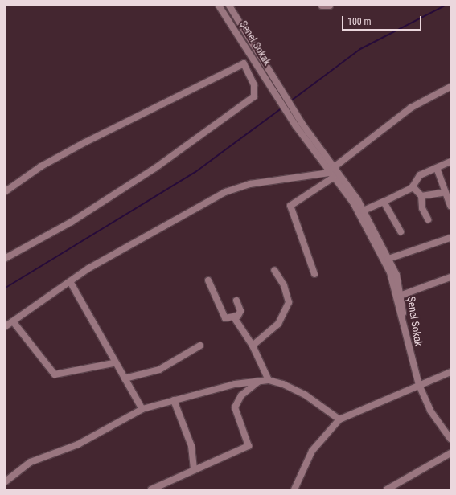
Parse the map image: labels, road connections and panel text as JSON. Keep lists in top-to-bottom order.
{
  "streets": {
    "street": ["Şenel Sokak"]
  },
  "scale_bar": "100 m"
}
